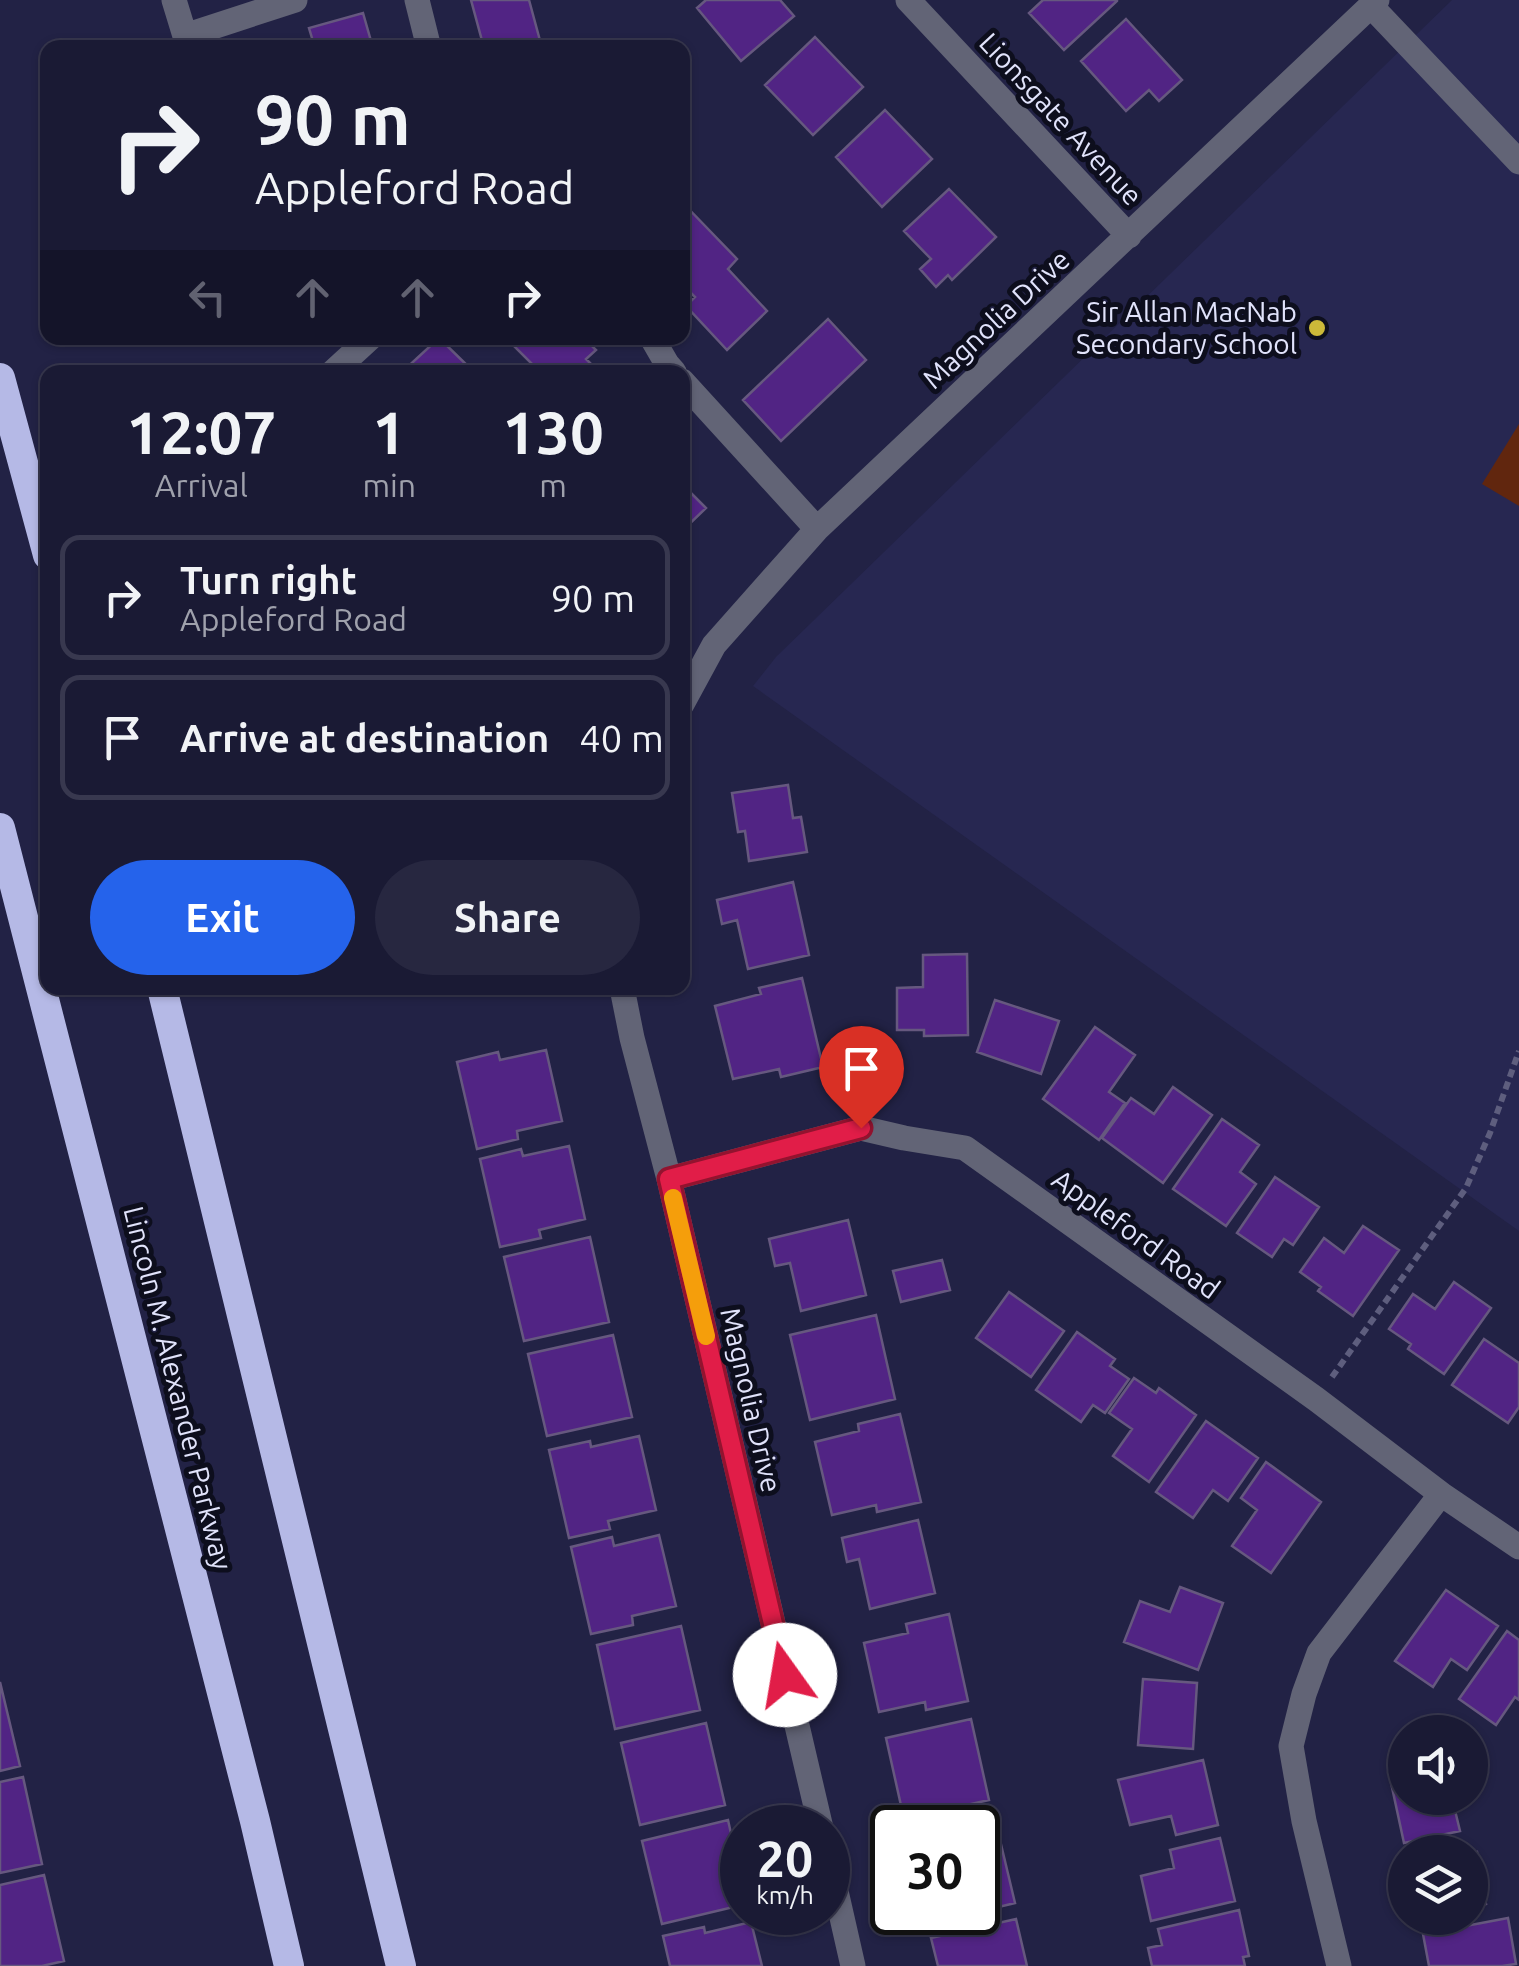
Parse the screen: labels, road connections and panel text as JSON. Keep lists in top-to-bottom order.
{
  "streets": {
    "highway": ["Lincoln M. Alexander Parkway"],
    "street": ["Lionsgate Avenue", "Magnolia Drive", "Appleford Road"]
  },
  "crossings": [
    ["Lionsgate Avenue", "Magnolia Drive"],
    ["Magnolia Drive", "Appleford Road"]
  ],
  "places": ["Sir Allan MacNab Secondary School"],
  "page": {
    "turn": ["90 m", "Appleford Road"],
    "eta": [
      "12:07",
      "Arrival",
      "1",
      "min",
      "130",
      "m"
    ],
    "list": [
      {
        "name": "Turn right",
        "note": "Appleford Road",
        "value": "90 m"
      },
      {
        "name": "Arrive at destination",
        "value": "40 m"
      }
    ],
    "buttons": ["Exit", "Share"],
    "speed": "20 km/h",
    "limit": "30"
  }
}
